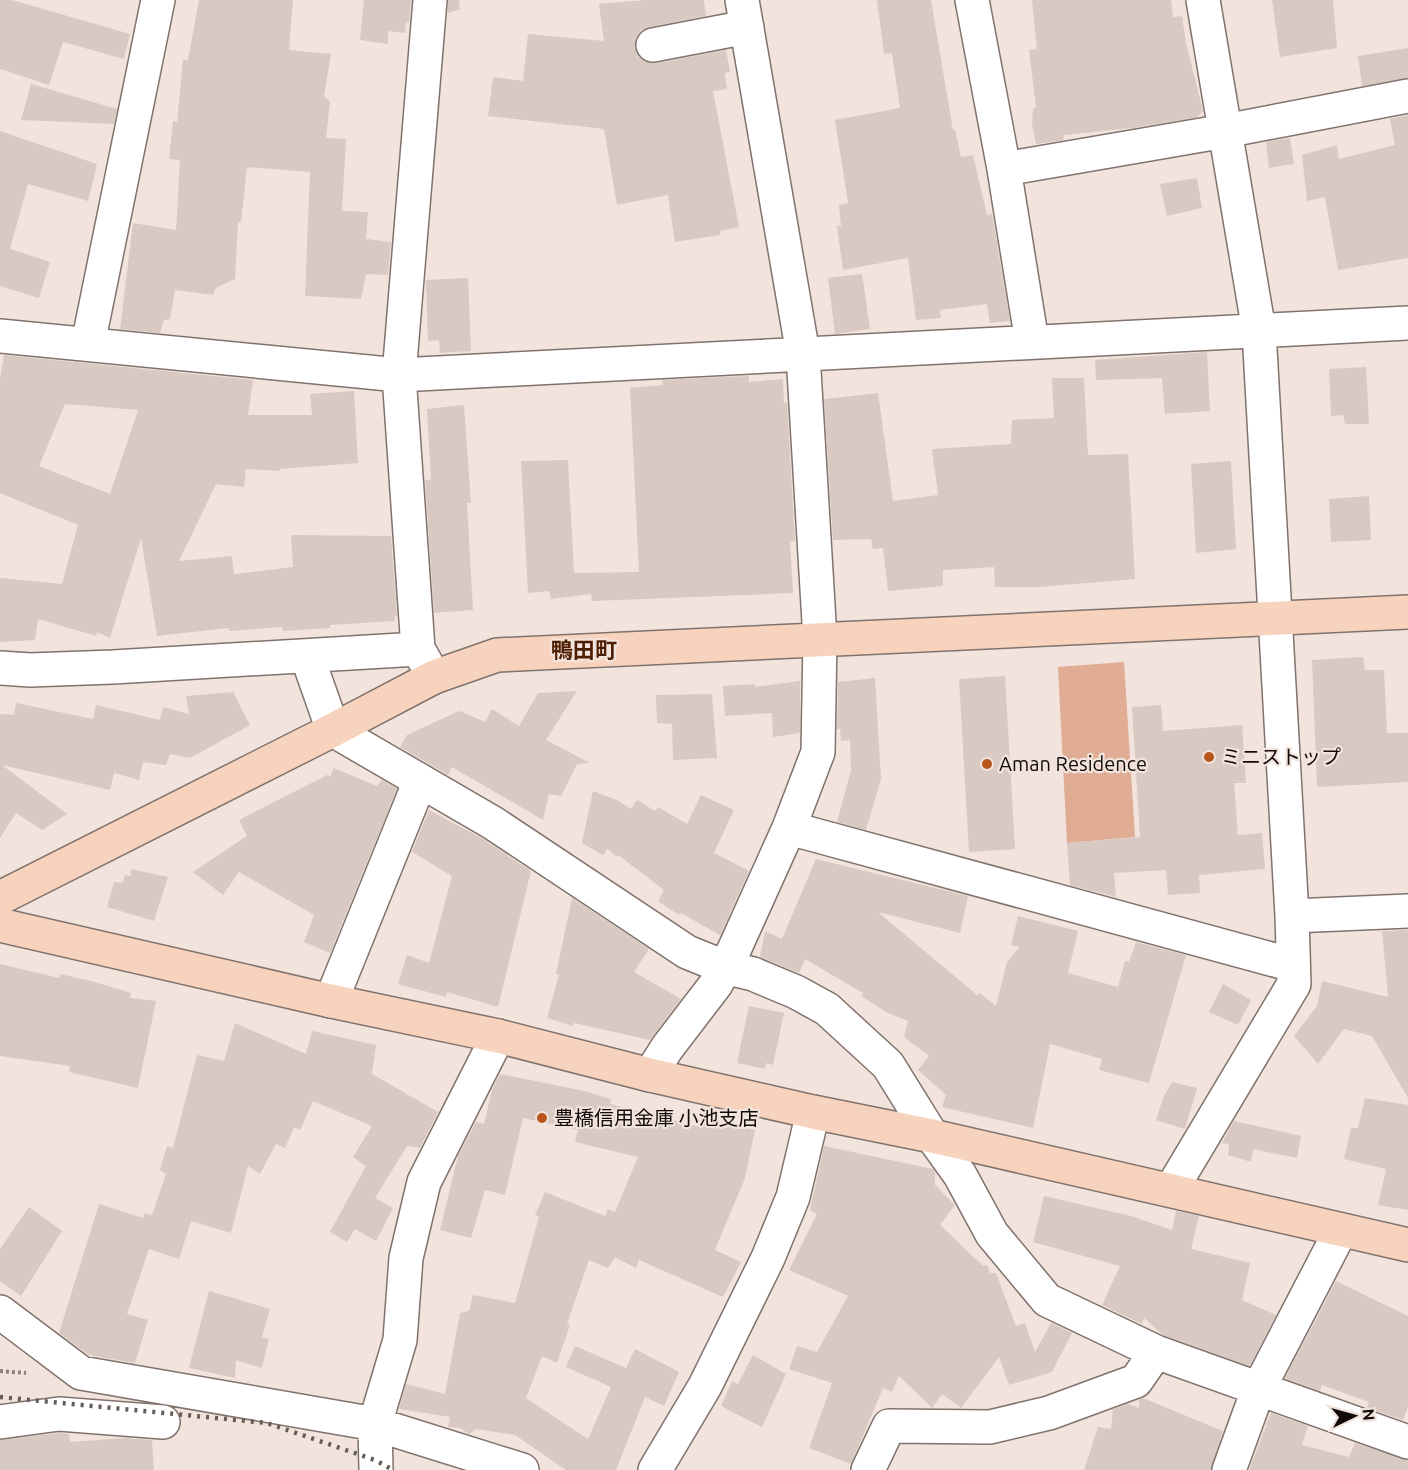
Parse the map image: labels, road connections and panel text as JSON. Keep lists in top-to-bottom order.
{
  "districts": ["鴨田町"],
  "places": ["ミニストップ", "Aman Residence", "豊橋信用金庫 小池支店"],
  "north": "right"
}
